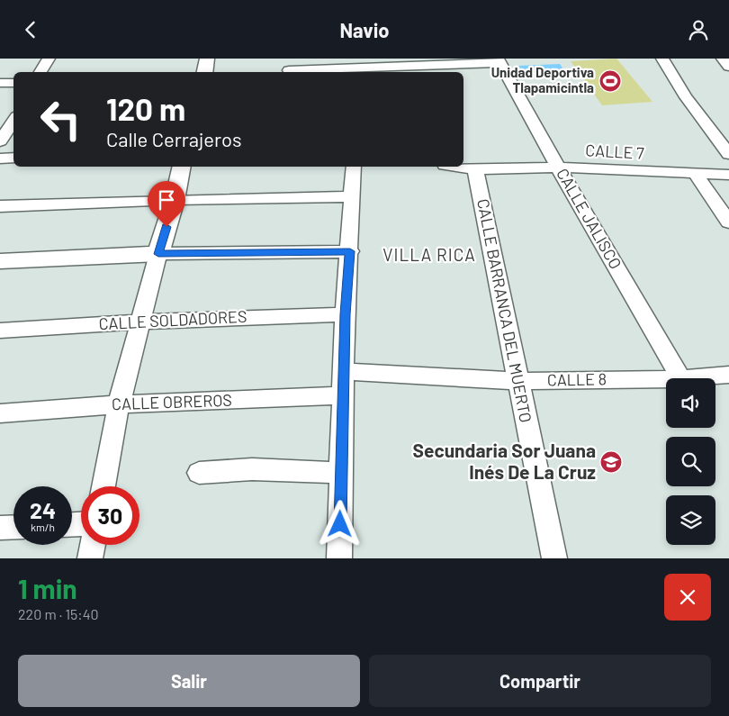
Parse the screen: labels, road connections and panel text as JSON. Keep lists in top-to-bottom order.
{
  "streets": {
    "street": [
      "CALLE 7",
      "CALLE JALISCO",
      "CALLE BARRANCA DEL MUERTO",
      "CALLE SOLDADORES",
      "CALLE 8",
      "CALLE OBREROS"
    ]
  },
  "crossings": [
    ["CALLE 7", "CALLE JALISCO"],
    ["CALLE 7", "CALLE BARRANCA DEL MUERTO"],
    ["CALLE BARRANCA DEL MUERTO", "CALLE 8"]
  ],
  "districts": ["VILLA RICA"],
  "places": {
    "sports": ["Unidad Deportiva Tlapamicintla"],
    "school or university": ["Secundaria Sor Juana Inés De La Cruz"]
  },
  "page": {
    "header": "Navio",
    "turn": ["120 m", "Calle Cerrajeros"],
    "speed": "24 km/h",
    "limit": "30",
    "heading": ["1 min", "220 m · 15:40"],
    "buttons": ["Salir", "Compartir"]
  }
}
